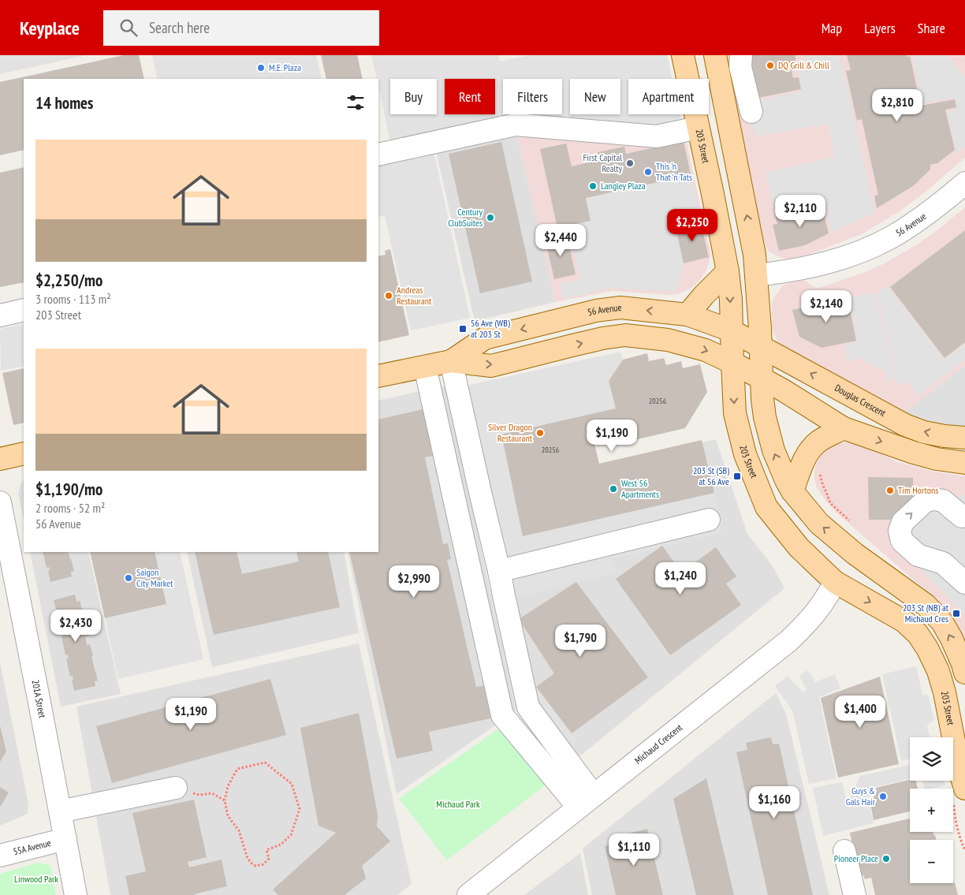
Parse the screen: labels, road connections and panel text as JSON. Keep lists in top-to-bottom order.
{
  "streets": {
    "main road": ["203 Street", "56 Avenue", "Douglas Crescent"],
    "street": ["201A Street", "Michaud Crescent", "55A Avenue"]
  },
  "crossings": [
    ["203 Street", "56 Avenue"],
    ["203 Street", "Michaud Crescent"],
    ["56 Avenue", "Douglas Crescent"],
    ["201A Street", "55A Avenue"]
  ],
  "parks": ["Michaud Park", "Linwood Park"],
  "places": {
    "other": [
      "DQ Grill & Chill",
      "M.E. Plaza",
      "First Capital Realty",
      "This 'n That 'n Tats",
      "Langley Plaza",
      "Century ClubSuites",
      "Andreas Restaurant",
      "Silver Dragon Restaurant",
      "West 56 Apartments",
      "Tim Hortons",
      "Saigon City Market",
      "Guys & Gals Hair",
      "Pioneer Place"
    ],
    "transit": ["56 Ave (WB) at 203 St", "203 St (SB) at 56 Ave", "203 St (NB) at Michaud Cres"]
  },
  "house_numbers": ["20256", "20256"],
  "page": {
    "header": "Keyplace",
    "search": "Search here",
    "nav": ["Map", "Layers", "Share"],
    "chip": [
      "Buy",
      "Rent",
      "Filters",
      "New",
      "Apartment"
    ],
    "heading": "14 homes",
    "price": [
      "$2,810",
      "$2,110",
      "$2,250",
      "$2,440",
      "$2,140",
      "$1,190",
      "$1,240",
      "$2,990",
      "$2,430",
      "$1,790",
      "$1,400",
      "$1,190",
      "$1,160",
      "$1,110"
    ],
    "list": [
      {
        "name": "$2,250/mo",
        "note": "3 rooms · 113 m² · 203 Street"
      },
      {
        "name": "$1,190/mo",
        "note": "2 rooms · 52 m² · 56 Avenue"
      }
    ],
    "map_buttons": ["+", "−"]
  }
}
